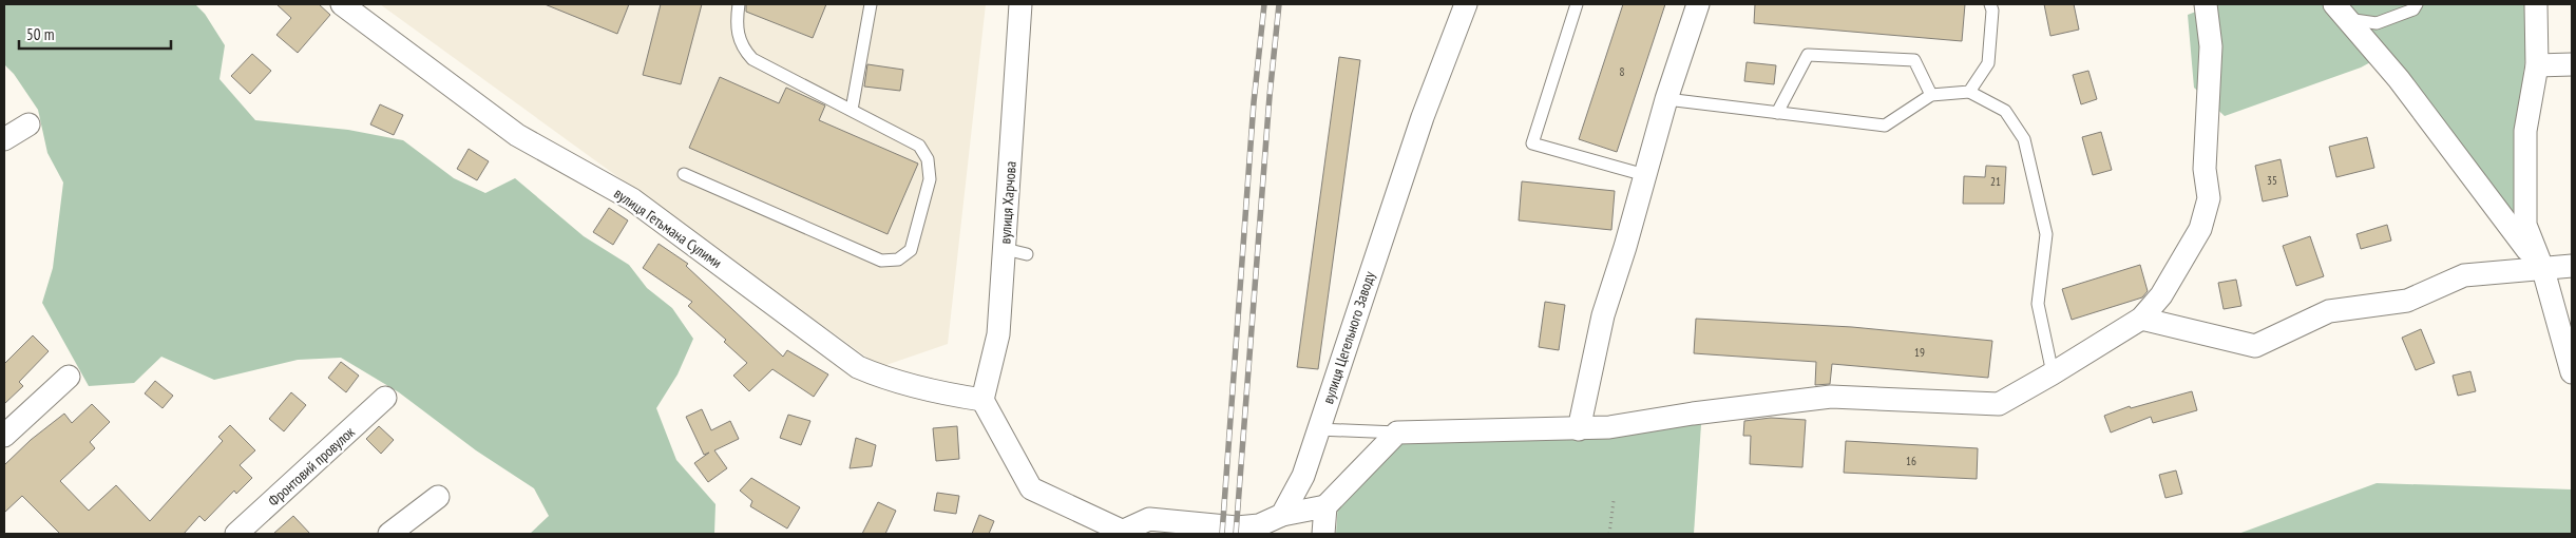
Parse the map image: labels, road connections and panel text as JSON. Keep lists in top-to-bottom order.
{
  "streets": {
    "street": [
      "вулиця Харчова",
      "вулиця Гетьмана Сулими",
      "вулиця Цегельного Заводу",
      "Фронтовий провулок"
    ]
  },
  "crossings": [
    ["вулиця Харчова", "вулиця Гетьмана Сулими"]
  ],
  "house_numbers": [
    "8",
    "35",
    "21",
    "19",
    "16"
  ],
  "scale_bar": "50 m"
}
